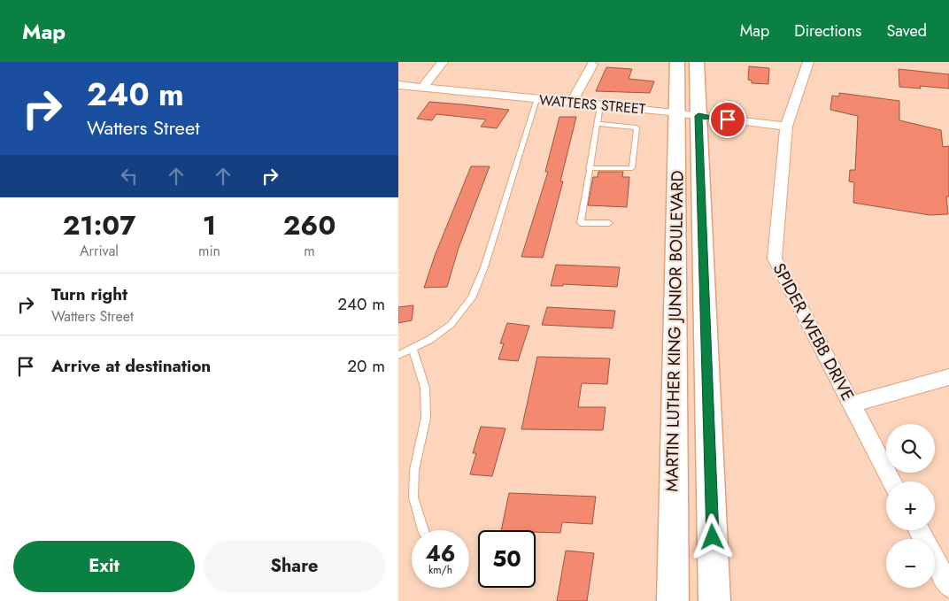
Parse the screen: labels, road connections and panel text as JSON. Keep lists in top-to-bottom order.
{
  "streets": {
    "main road": ["MARTIN LUTHER KING JUNIOR BOULEVARD"],
    "street": ["WATTERS STREET", "SPIDER WEBB DRIVE"]
  },
  "crossings": [
    ["WATTERS STREET", "MARTIN LUTHER KING JUNIOR BOULEVARD"],
    ["WATTERS STREET", "SPIDER WEBB DRIVE"]
  ],
  "page": {
    "header": "Map",
    "nav": ["Map", "Directions", "Saved"],
    "turn": ["240 m", "Watters Street"],
    "eta": [
      "21:07",
      "Arrival",
      "1",
      "min",
      "260",
      "m"
    ],
    "list": [
      {
        "name": "Turn right",
        "note": "Watters Street",
        "value": "240 m"
      },
      {
        "name": "Arrive at destination",
        "value": "20 m"
      }
    ],
    "map_buttons": ["+", "−"],
    "speed": "46 km/h",
    "limit": "50",
    "buttons": ["Exit", "Share"]
  }
}
